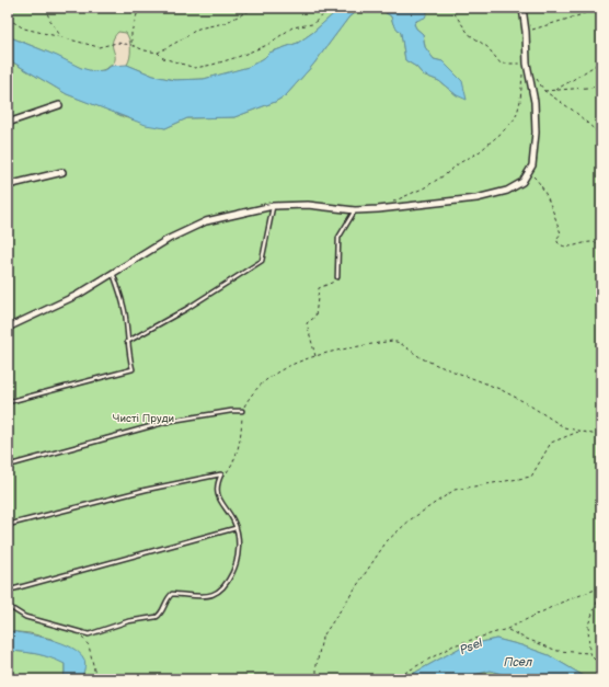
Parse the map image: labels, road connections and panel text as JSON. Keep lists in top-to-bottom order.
{
  "water": ["Psel", "Псел"],
  "parks": ["Чисті Пруди"]
}
